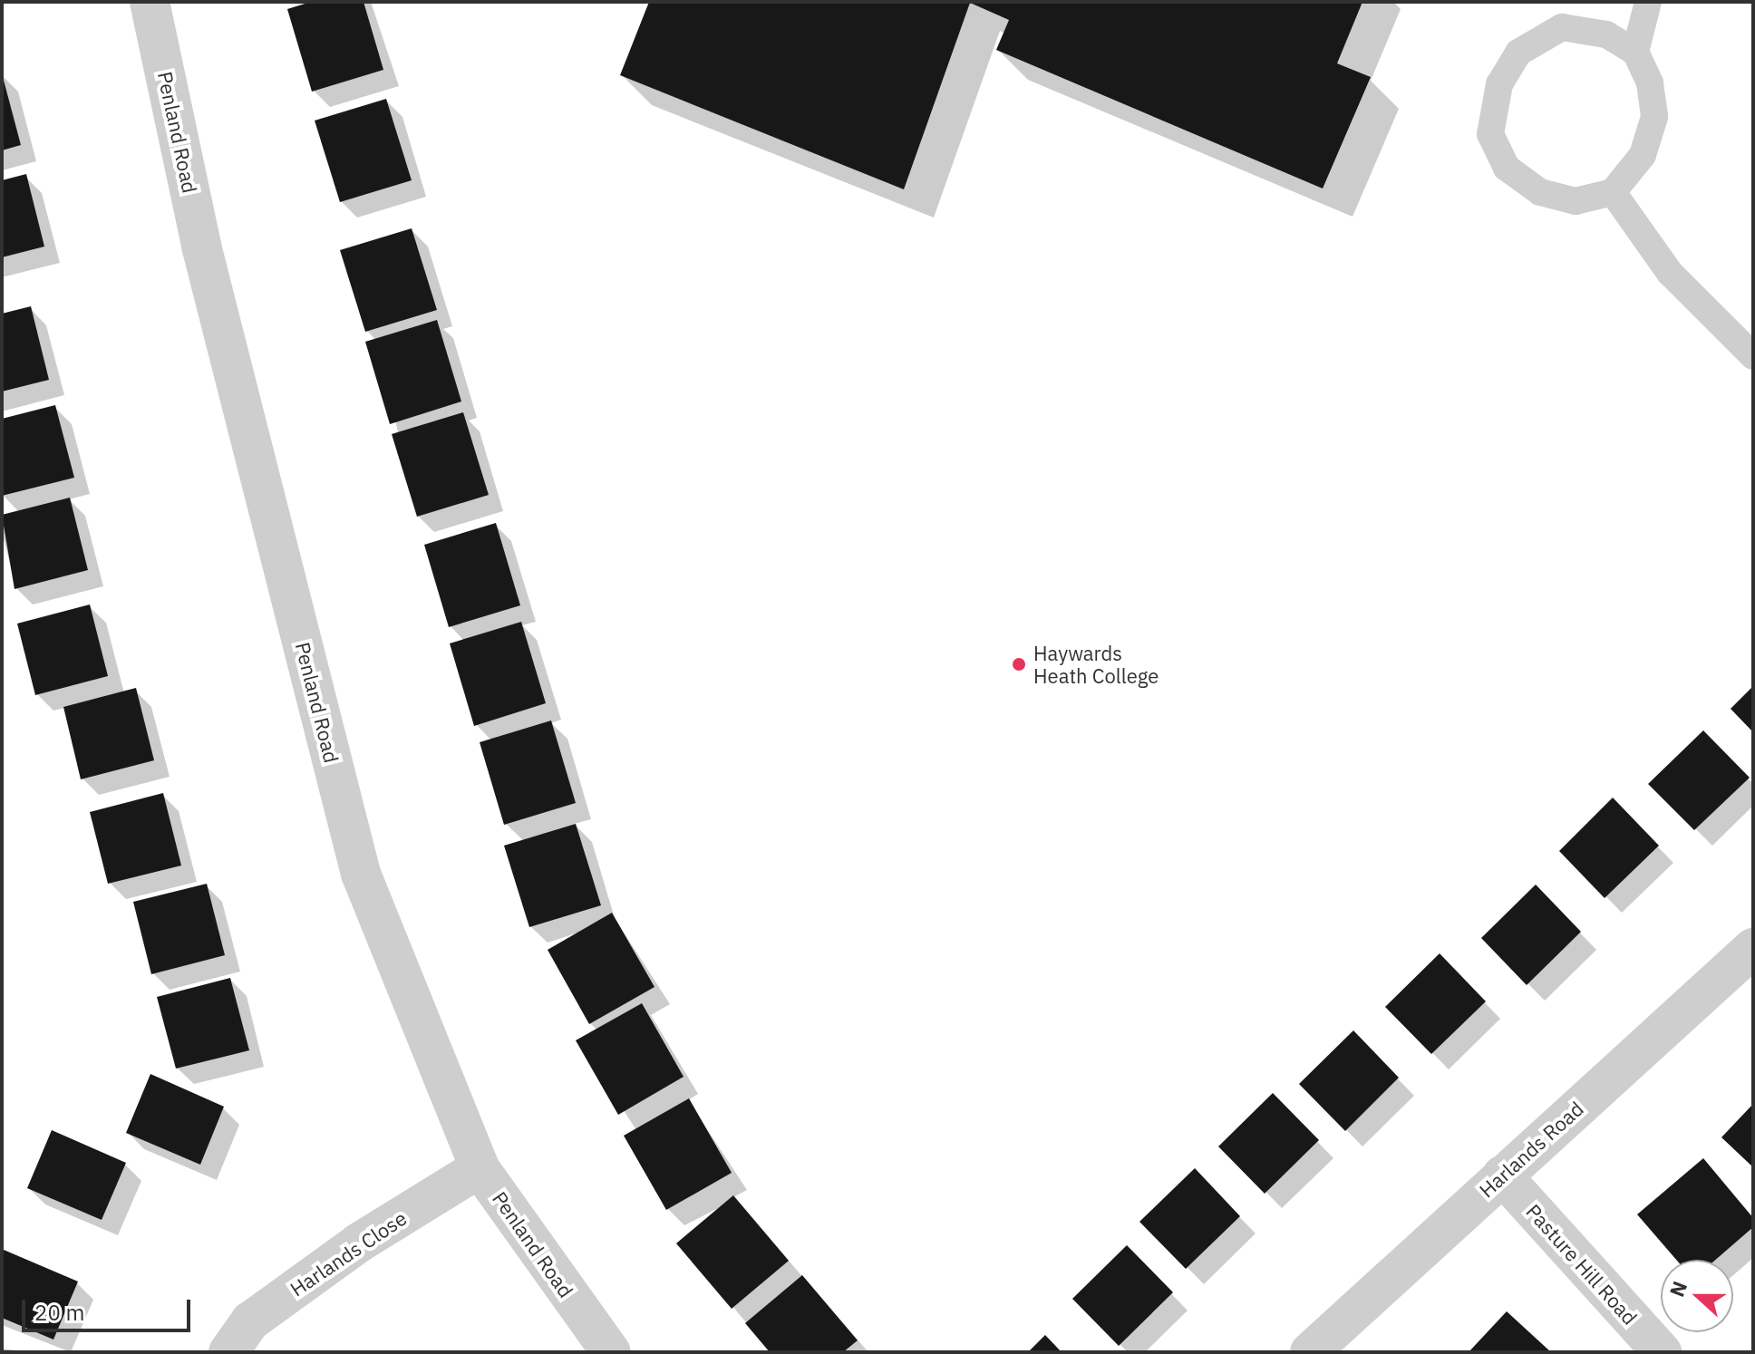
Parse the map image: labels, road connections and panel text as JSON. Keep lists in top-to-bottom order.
{
  "streets": {
    "street": [
      "Penland Road",
      "Harlands Road",
      "Harlands Close",
      "Pasture Hill Road"
    ]
  },
  "crossings": [
    ["Penland Road", "Harlands Close"],
    ["Harlands Road", "Pasture Hill Road"]
  ],
  "places": ["Haywards Heath College"],
  "scale_bar": "20 m",
  "north": "left"
}
